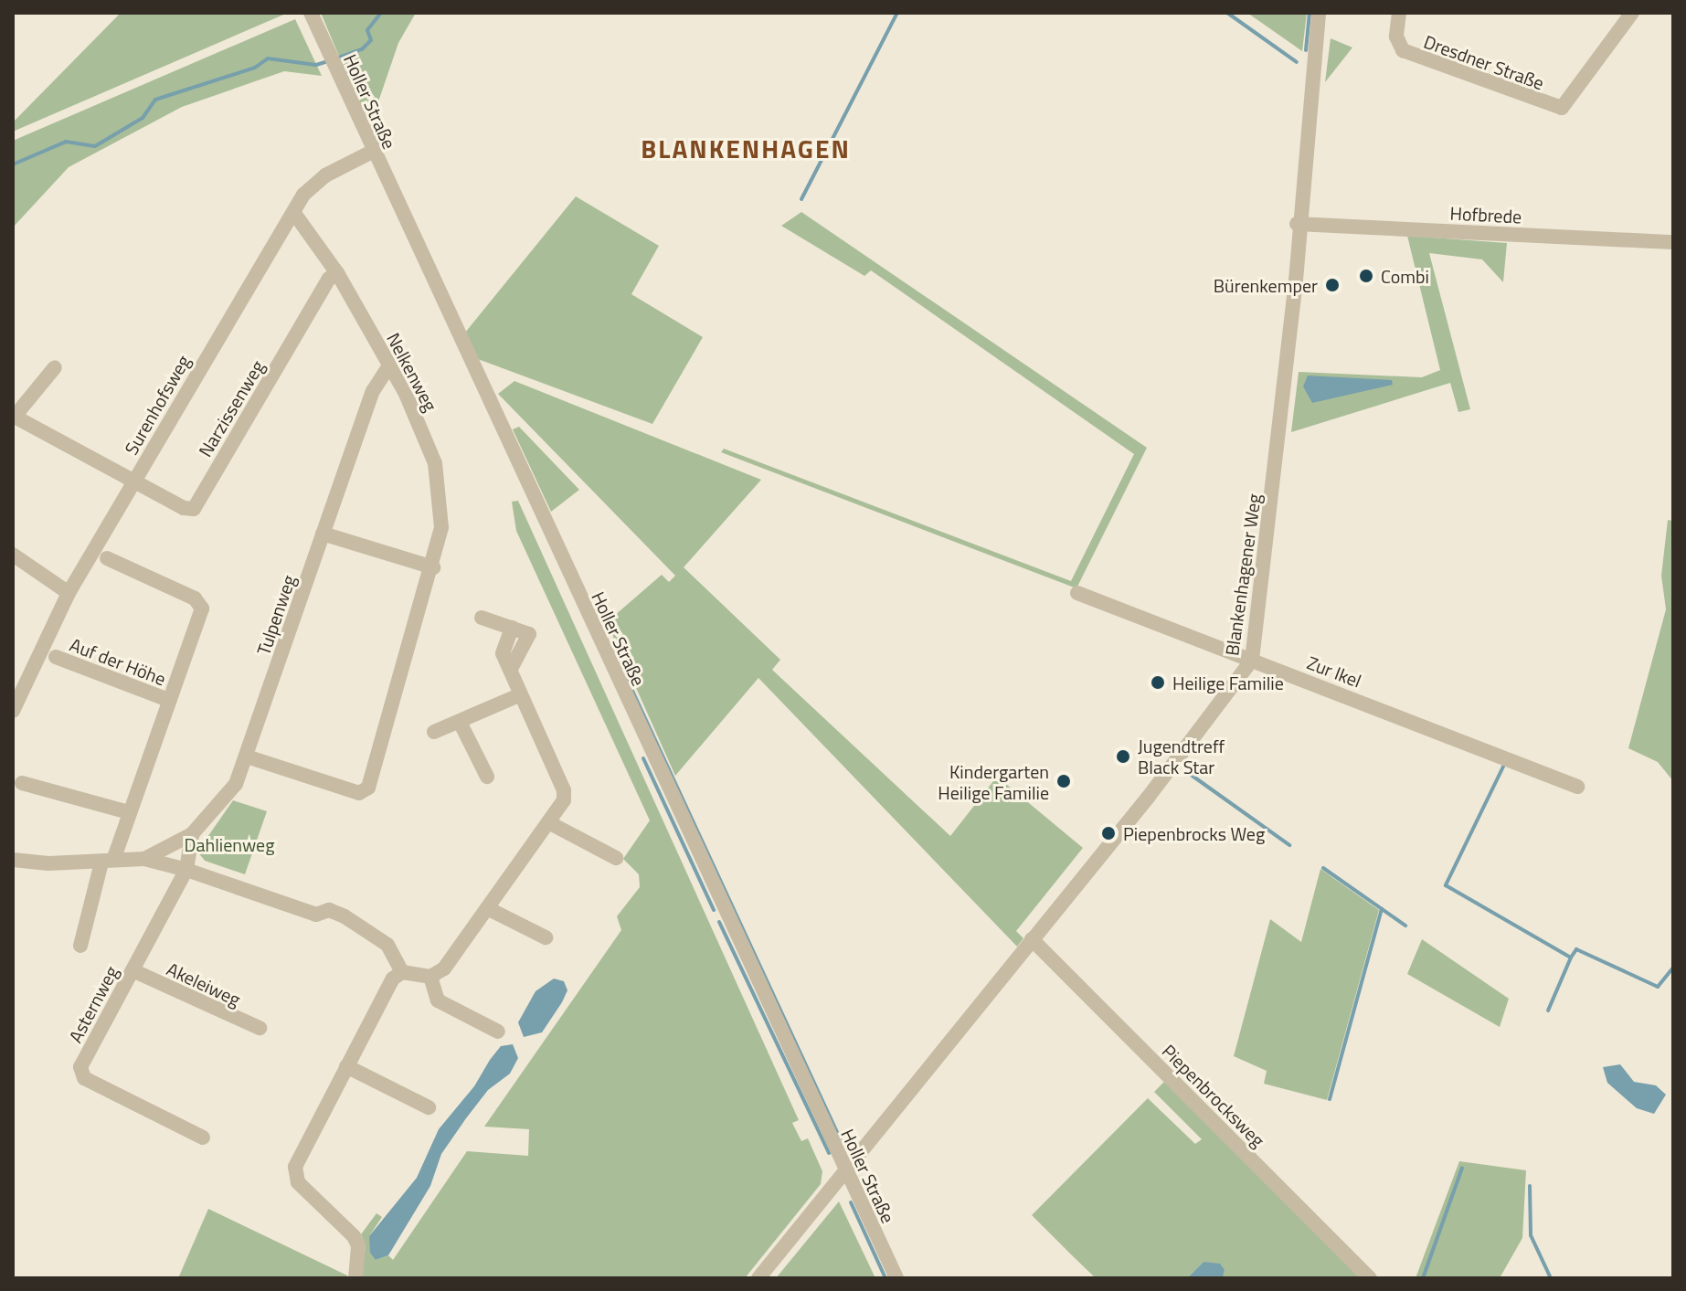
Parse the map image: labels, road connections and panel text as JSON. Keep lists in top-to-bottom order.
{
  "streets": {
    "street": [
      "Dresdner Straße",
      "Holler Straße",
      "Hofbrede",
      "Nelkenweg",
      "Surenhofsweg",
      "Narzissenweg",
      "Blankenhagener Weg",
      "Tulpenweg",
      "Auf der Höhe",
      "Zur Ikel",
      "Akeleiweg",
      "Asternweg",
      "Piepenbrocksweg"
    ]
  },
  "crossings": [
    ["Holler Straße", "Surenhofsweg"],
    ["Holler Straße", "Blankenhagener Weg"],
    ["Hofbrede", "Blankenhagener Weg"],
    ["Nelkenweg", "Surenhofsweg"],
    ["Nelkenweg", "Narzissenweg"],
    ["Nelkenweg", "Tulpenweg"],
    ["Surenhofsweg", "Narzissenweg"],
    ["Blankenhagener Weg", "Zur Ikel"],
    ["Blankenhagener Weg", "Piepenbrocksweg"],
    ["Akeleiweg", "Asternweg"]
  ],
  "districts": ["BLANKENHAGEN"],
  "parks": ["Dahlienweg"],
  "places": [
    "Combi",
    "Bürenkemper",
    "Heilige Familie",
    "Jugendtreff Black Star",
    "Kindergarten Heilige Familie",
    "Piepenbrocks Weg"
  ]
}
